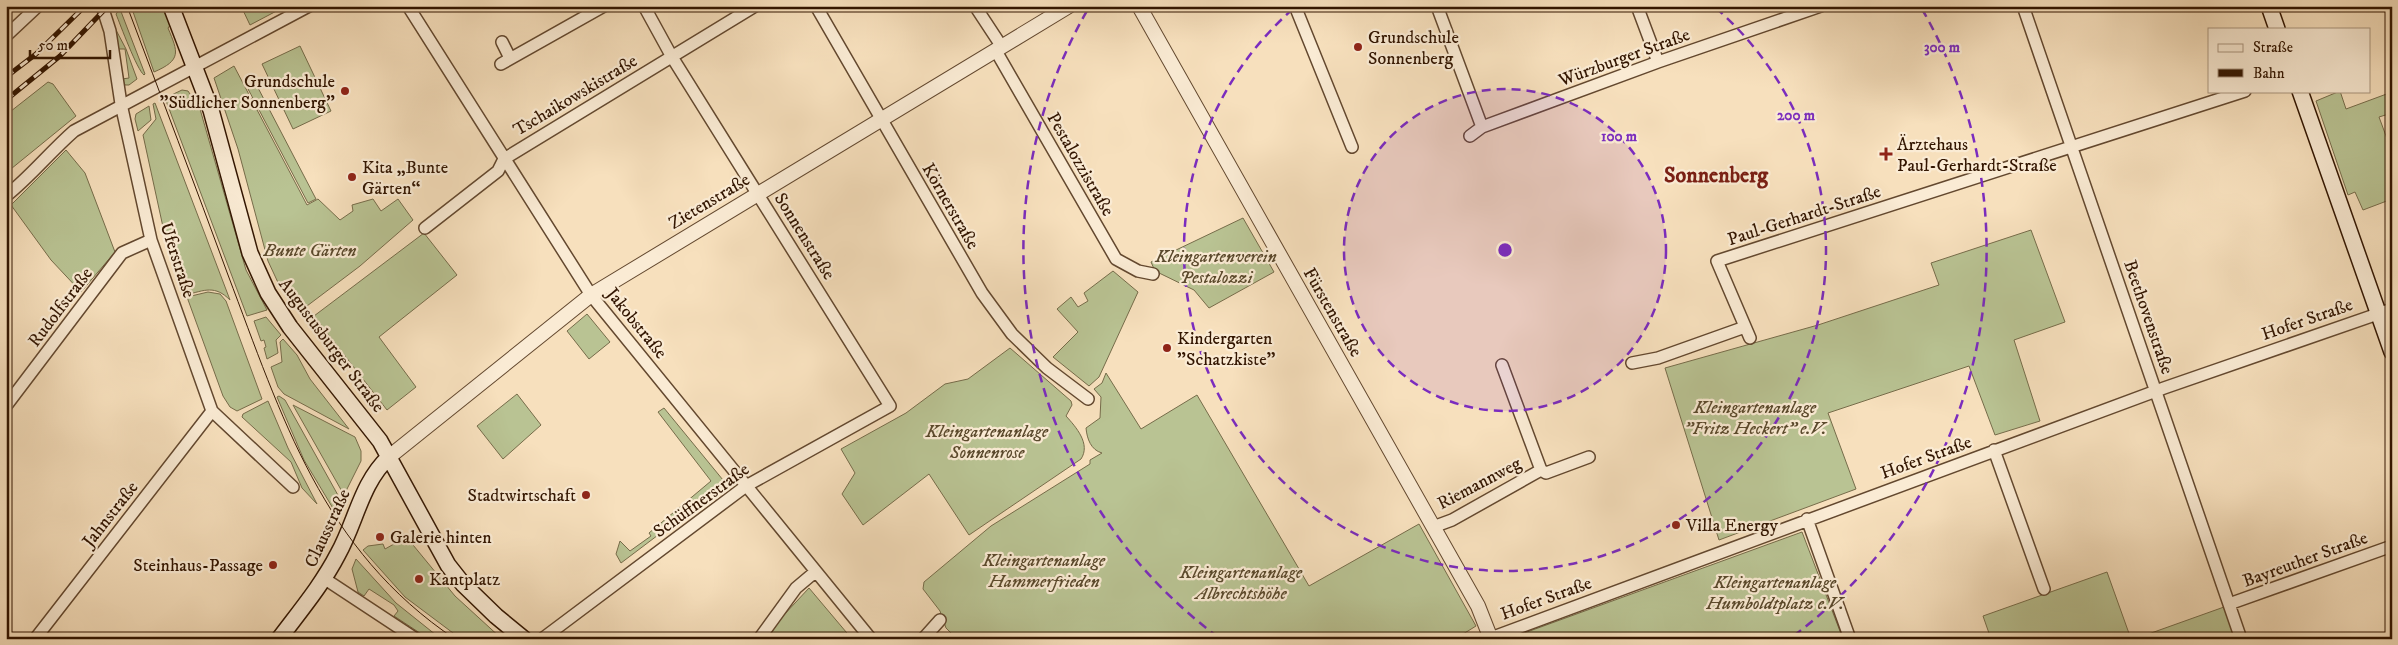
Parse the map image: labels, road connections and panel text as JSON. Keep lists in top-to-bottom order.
{
  "streets": {
    "main road": ["Augustusburger Straße", "Clausstraße"],
    "street": [
      "Würzburger Straße",
      "Tschaikowskistraße",
      "Pestalozzistraße",
      "Zietenstraße",
      "Körnerstraße",
      "Paul-Gerhardt-Straße",
      "Sonnenstraße",
      "Uferstraße",
      "Rudolfstraße",
      "Fürstenstraße",
      "Beethovenstraße",
      "Hofer Straße",
      "Jakobstraße",
      "Riemannweg",
      "Schüffnerstraße",
      "Jahnstraße",
      "Bayreuther Straße"
    ]
  },
  "crossings": [
    ["Tschaikowskistraße", "Sonnenstraße"],
    ["Tschaikowskistraße", "Jakobstraße"],
    ["Pestalozzistraße", "Zietenstraße"],
    ["Zietenstraße", "Körnerstraße"],
    ["Zietenstraße", "Sonnenstraße"],
    ["Zietenstraße", "Jakobstraße"],
    ["Zietenstraße", "Augustusburger Straße"],
    ["Zietenstraße", "Clausstraße"],
    ["Paul-Gerhardt-Straße", "Beethovenstraße"],
    ["Sonnenstraße", "Schüffnerstraße"],
    ["Uferstraße", "Rudolfstraße"],
    ["Uferstraße", "Jahnstraße"],
    ["Fürstenstraße", "Hofer Straße"],
    ["Fürstenstraße", "Riemannweg"],
    ["Beethovenstraße", "Hofer Straße"],
    ["Beethovenstraße", "Bayreuther Straße"],
    ["Jakobstraße", "Schüffnerstraße"],
    ["Augustusburger Straße", "Clausstraße"]
  ],
  "districts": ["Sonnenberg"],
  "parks": [
    "Bunte Gärten",
    "Kleingartenverein Pestalozzi",
    "Kleingartenanlage \"Fritz Heckert\" e.V.",
    "Kleingartenanlage Sonnenrose",
    "Kleingartenanlage Hammerfrieden",
    "Kleingartenanlage Albrechtshöhe",
    "Kleingartenanlage Humboldtplatz e.V."
  ],
  "places": {
    "other": [
      "Grundschule Sonnenberg",
      "Grundschule \"Südlicher Sonnenberg\"",
      "Kita „Bunte Gärten“",
      "Kindergarten \"Schatzkiste\"",
      "Stadtwirtschaft",
      "Villa Energy",
      "Galerie hinten",
      "Steinhaus-Passage",
      "Kantplatz"
    ],
    "health": ["Ärztehaus Paul-Gerhardt-Straße"]
  },
  "legend": ["Straße", "Bahn"],
  "scale_bar": "50 m",
  "rings": ["300 m", "200 m", "100 m"]
}
